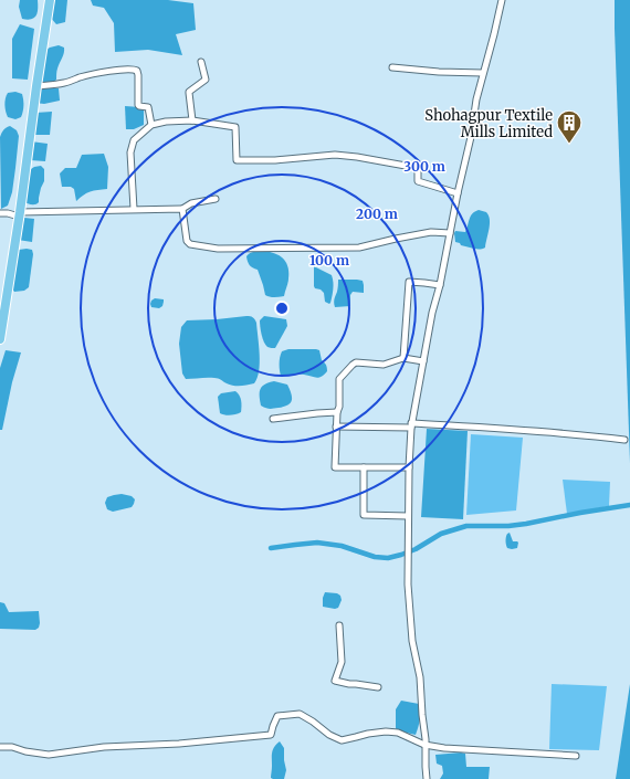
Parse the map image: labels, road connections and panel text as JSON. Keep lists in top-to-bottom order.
{
  "places": {
    "building": ["Shohagpur Textile Mills Limited"]
  },
  "rings": ["300 m", "200 m", "100 m"]
}
